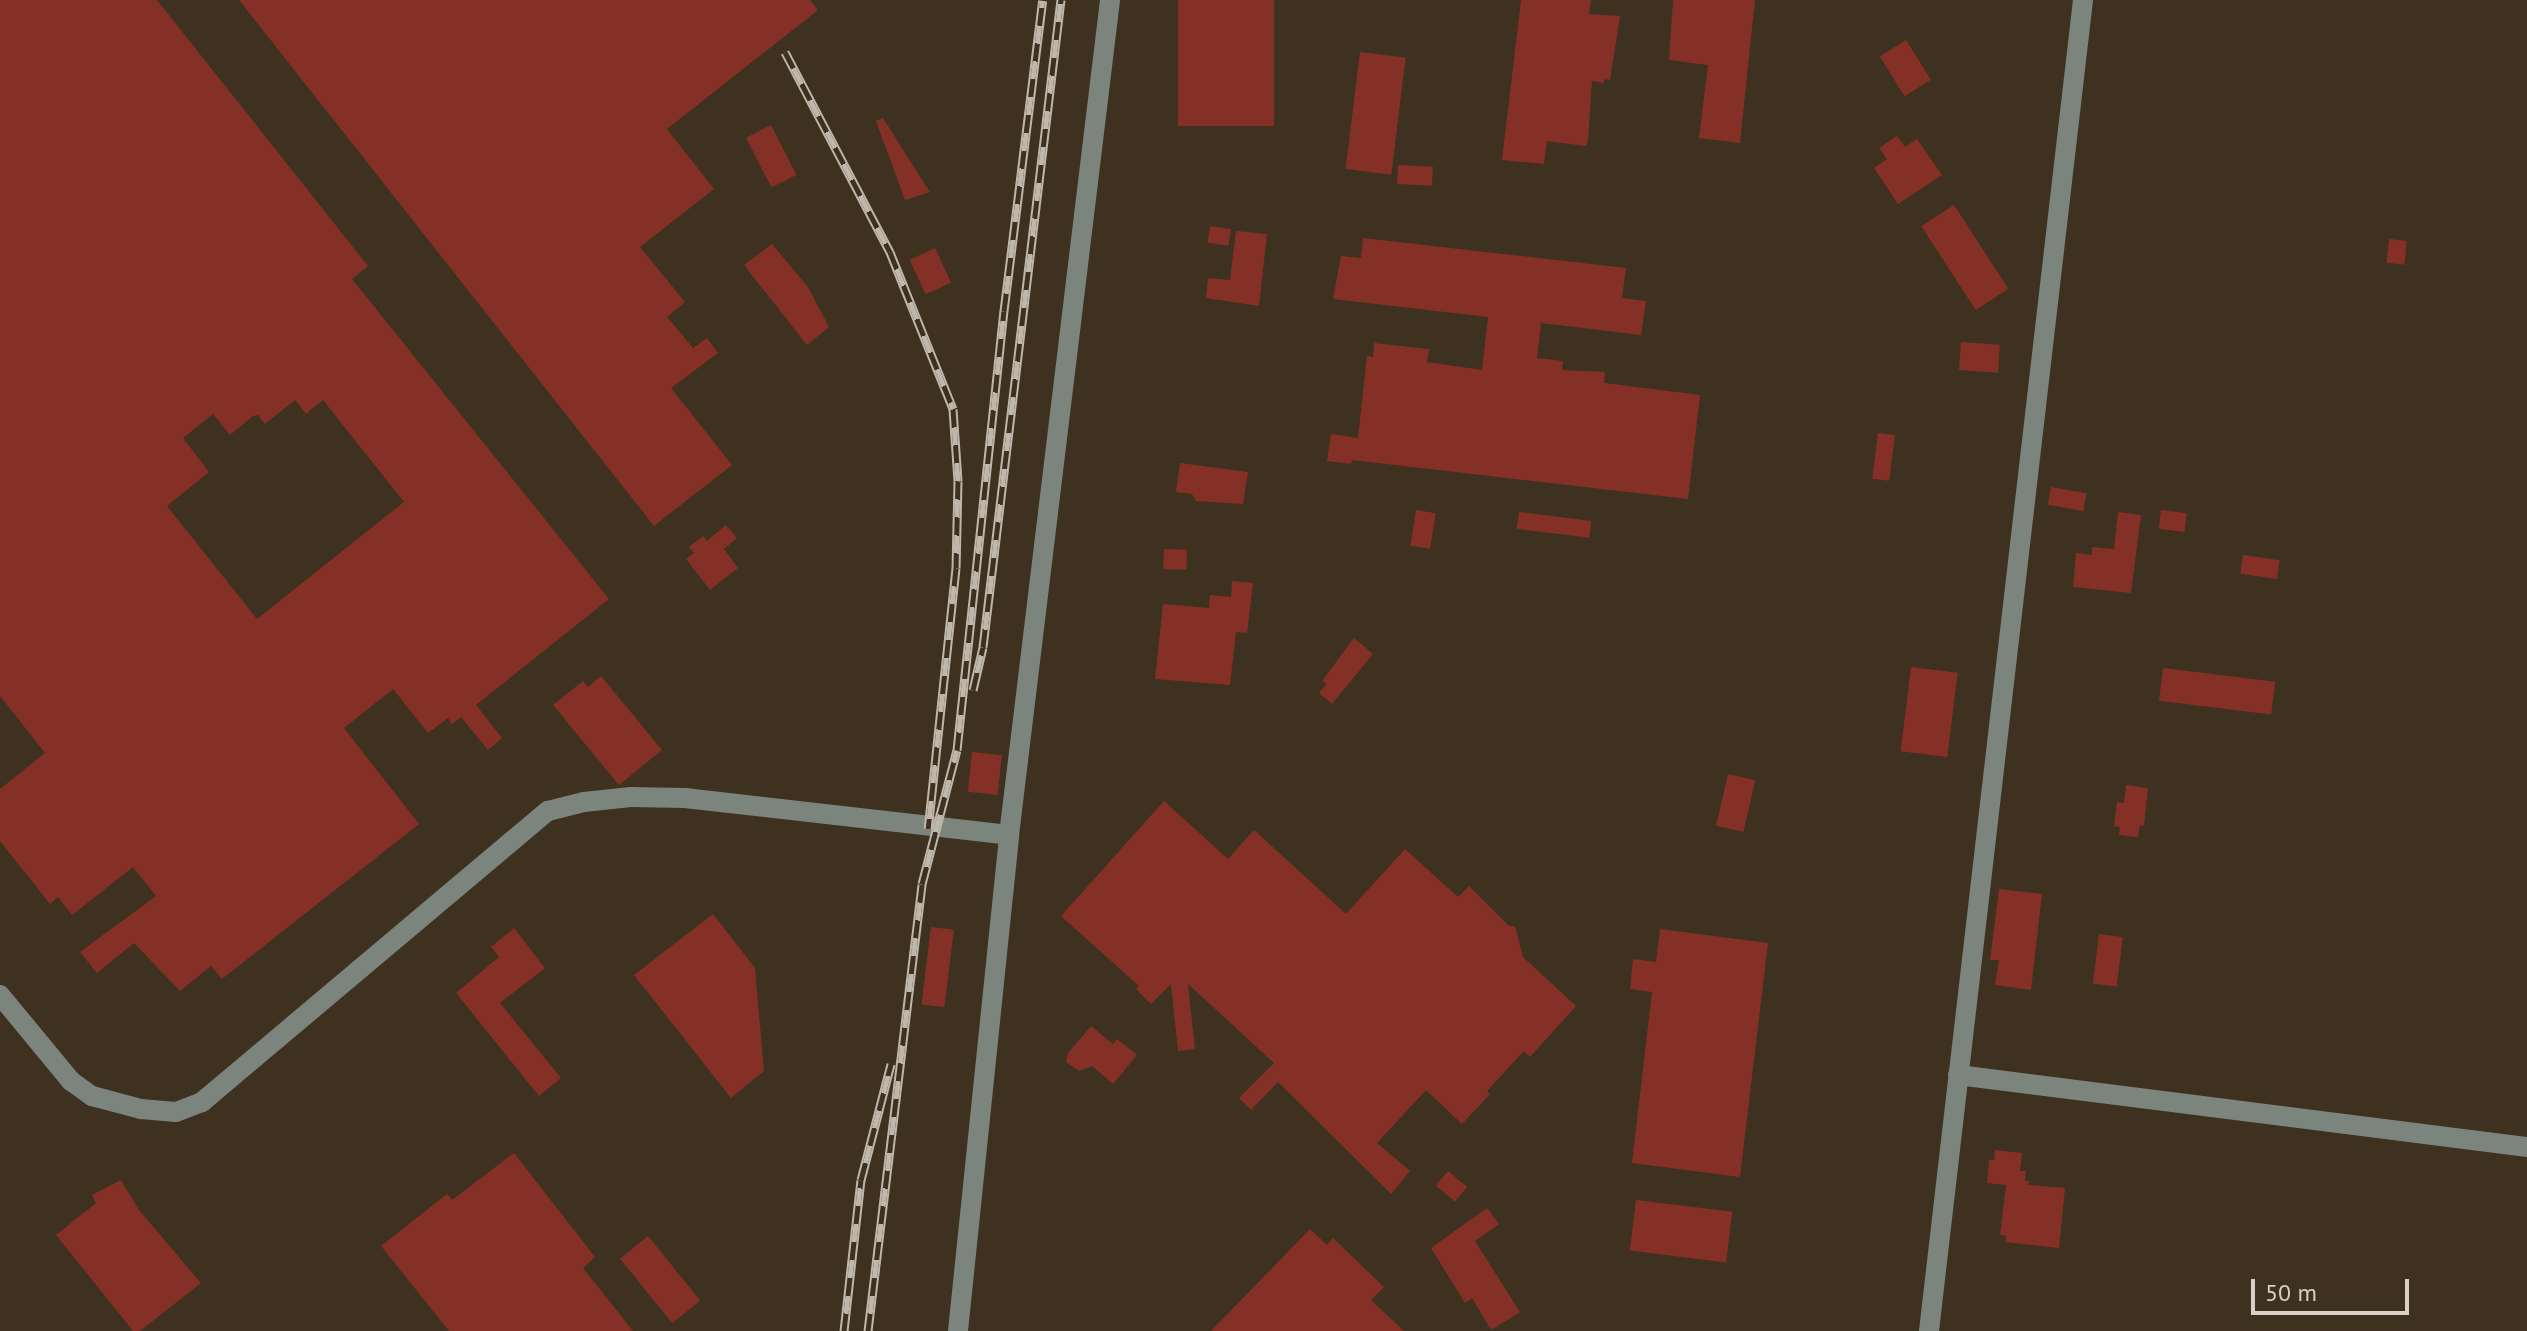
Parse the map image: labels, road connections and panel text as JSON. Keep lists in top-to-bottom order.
{
  "scale_bar": "50 m"
}
